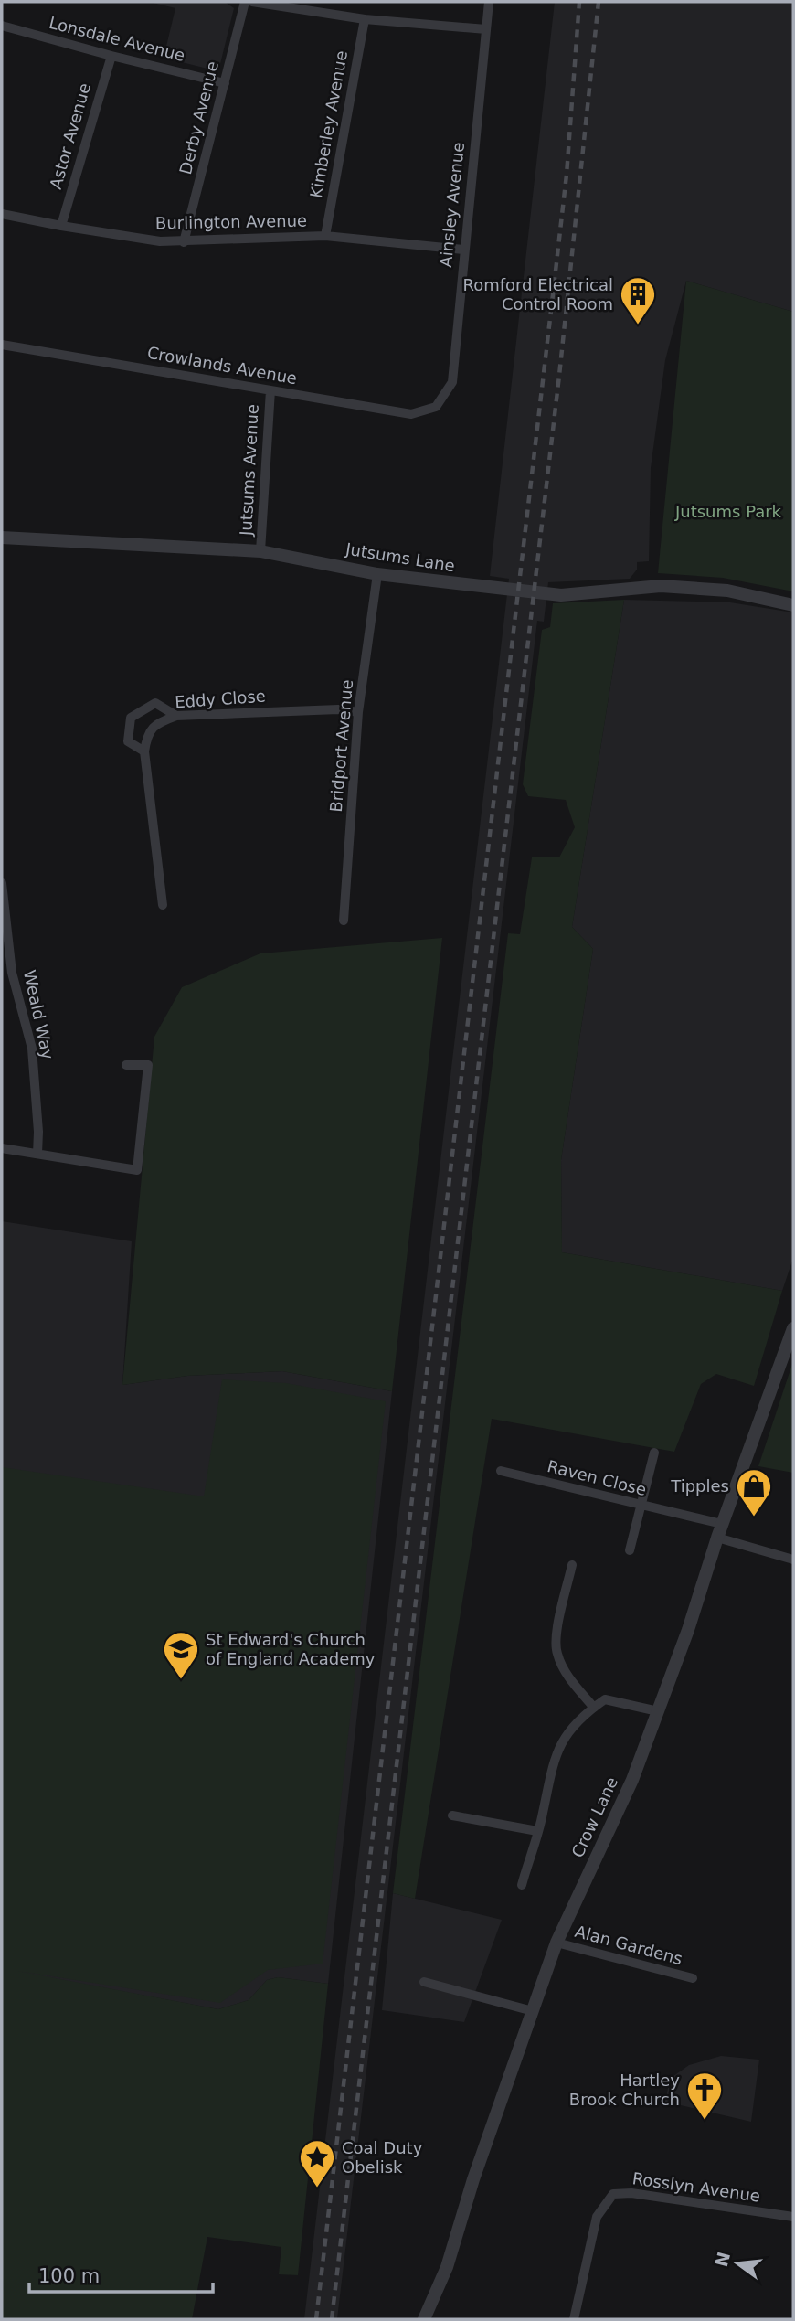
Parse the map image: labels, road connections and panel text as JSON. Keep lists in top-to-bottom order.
{
  "streets": {
    "street": [
      "Lonsdale Avenue",
      "Derby Avenue",
      "Kimberley Avenue",
      "Astor Avenue",
      "Ainsley Avenue",
      "Burlington Avenue",
      "Crowlands Avenue",
      "Jutsums Avenue",
      "Jutsums Lane",
      "Eddy Close",
      "Bridport Avenue",
      "Weald Way",
      "Raven Close",
      "Crow Lane",
      "Alan Gardens",
      "Rosslyn Avenue"
    ]
  },
  "crossings": [
    ["Lonsdale Avenue", "Derby Avenue"],
    ["Lonsdale Avenue", "Astor Avenue"],
    ["Derby Avenue", "Burlington Avenue"],
    ["Kimberley Avenue", "Burlington Avenue"],
    ["Astor Avenue", "Burlington Avenue"],
    ["Ainsley Avenue", "Burlington Avenue"],
    ["Ainsley Avenue", "Crowlands Avenue"],
    ["Crowlands Avenue", "Jutsums Avenue"],
    ["Jutsums Avenue", "Jutsums Lane"],
    ["Jutsums Lane", "Bridport Avenue"],
    ["Eddy Close", "Bridport Avenue"],
    ["Raven Close", "Crow Lane"],
    ["Crow Lane", "Alan Gardens"]
  ],
  "parks": ["Jutsums Park"],
  "places": {
    "building": ["Romford Electrical Control Room"],
    "shop": ["Tipples"],
    "school or university": ["St Edward's Church of England Academy"],
    "church": ["Hartley Brook Church"],
    "place": ["Coal Duty Obelisk"]
  },
  "scale_bar": "100 m",
  "north": "left"
}
